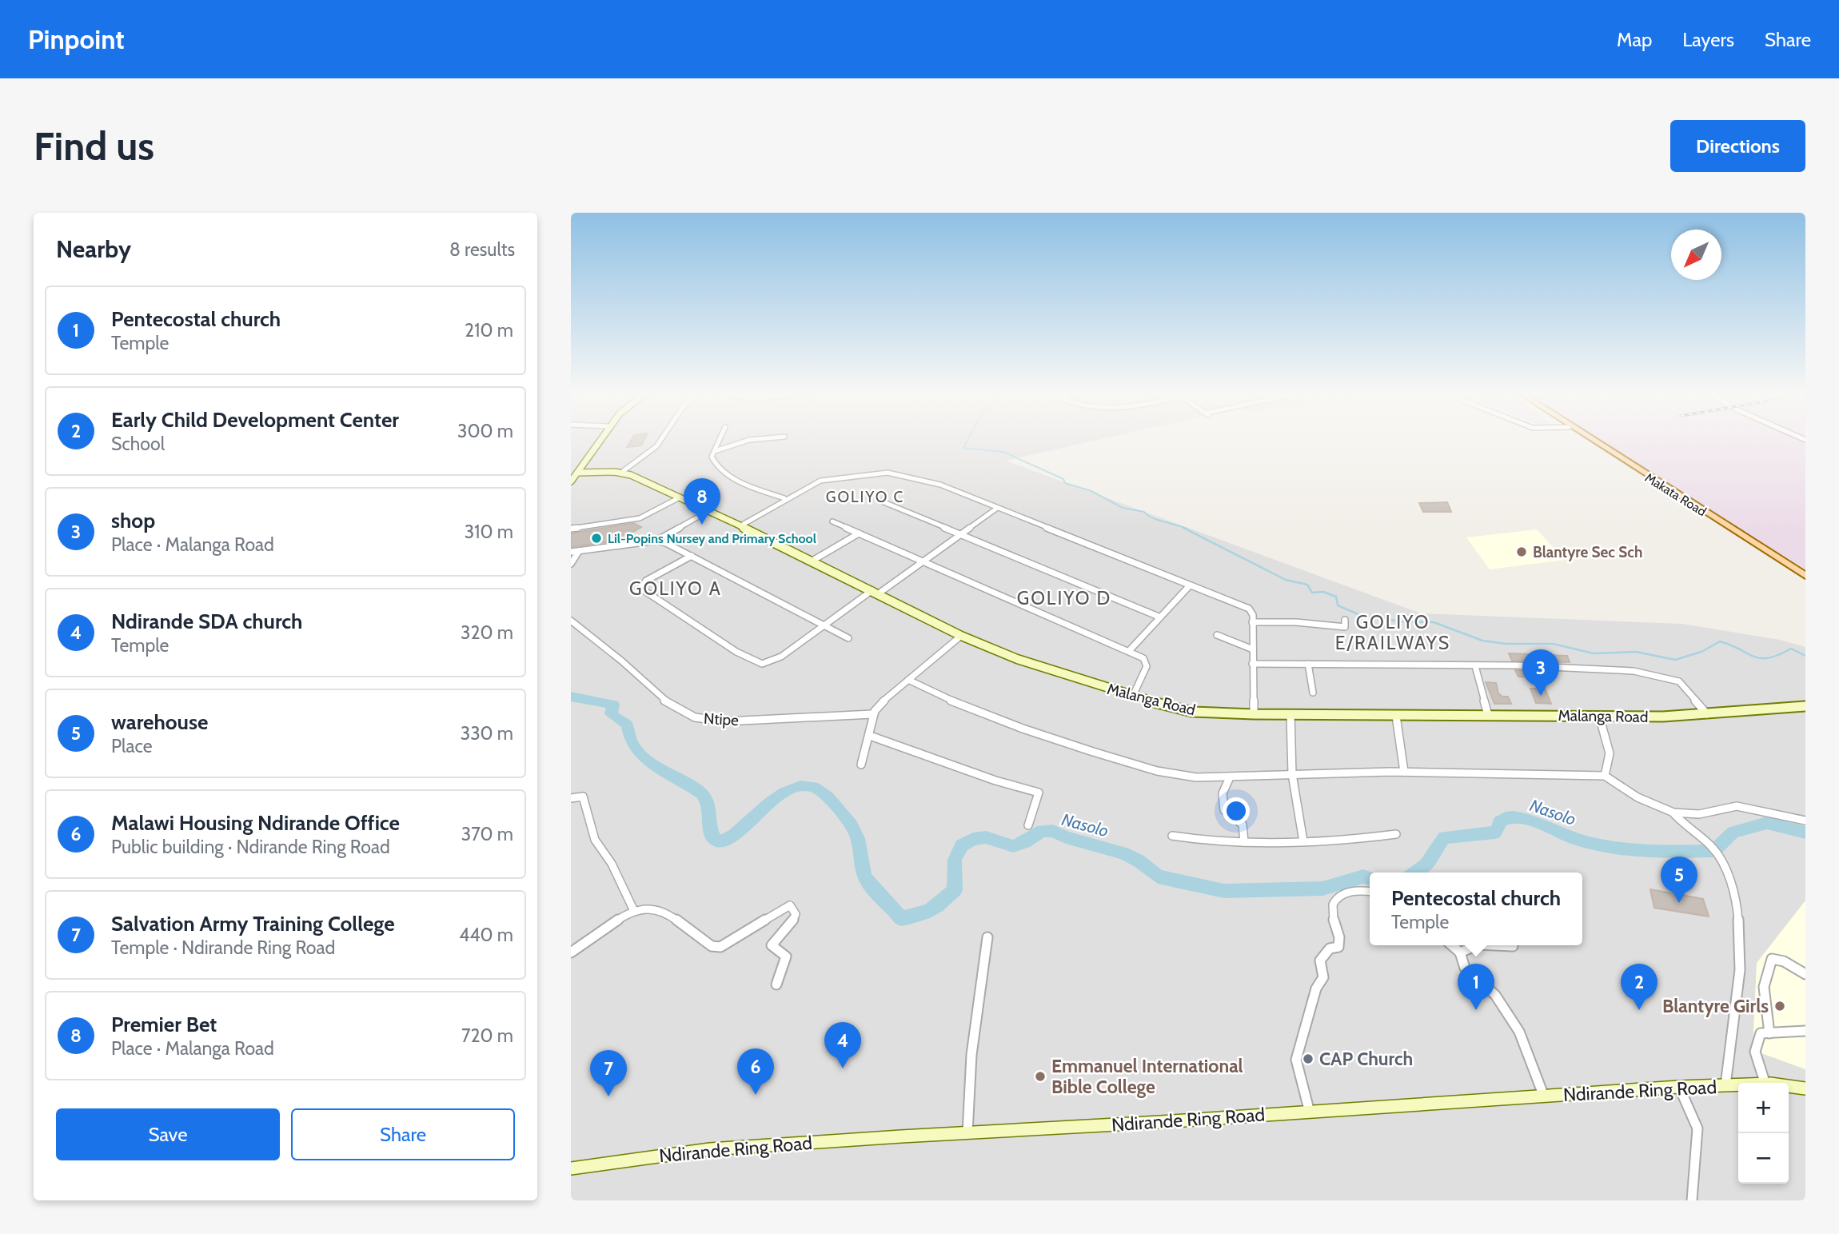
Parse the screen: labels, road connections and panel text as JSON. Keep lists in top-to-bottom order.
{
  "streets": {
    "main road": ["Makata Road"],
    "street": ["Malanga Road", "Ntipe", "Ndirande Ring Road"]
  },
  "districts": [
    "GOLIYO C",
    "GOLIYO A",
    "GOLIYO D",
    "GOLIYO E/RAILWAYS"
  ],
  "water": ["Nasolo"],
  "places": [
    "Lil-Popins Nursey and Primary School",
    "Blantyre Sec Sch",
    "Blantyre Girls",
    "CAP Church",
    "Emmanuel International Bible College"
  ],
  "north": "bottom left",
  "page": {
    "header": "Pinpoint",
    "nav": ["Map", "Layers", "Share"],
    "buttons": [
      "Directions",
      ["Save", "Share"]
    ],
    "title": "Find us",
    "heading": ["Nearby", "8 results"],
    "list": [
      {
        "mark": "1",
        "name": "Pentecostal church",
        "note": "Temple",
        "value": "210 m"
      },
      {
        "mark": "2",
        "name": "Early Child Development Center",
        "note": "School",
        "value": "300 m"
      },
      {
        "mark": "3",
        "name": "shop",
        "note": "Place · Malanga Road",
        "value": "310 m"
      },
      {
        "mark": "4",
        "name": "Ndirande SDA church",
        "note": "Temple",
        "value": "320 m"
      },
      {
        "mark": "5",
        "name": "warehouse",
        "note": "Place",
        "value": "330 m"
      },
      {
        "mark": "6",
        "name": "Malawi Housing Ndirande Office",
        "note": "Public building · Ndirande Ring Road",
        "value": "370 m"
      },
      {
        "mark": "7",
        "name": "Salvation Army Training College",
        "note": "Temple · Ndirande Ring Road",
        "value": "440 m"
      },
      {
        "mark": "8",
        "name": "Premier Bet",
        "note": "Place · Malanga Road",
        "value": "720 m"
      }
    ],
    "pins": [
      "8",
      "3",
      "5",
      "1",
      "2",
      "4",
      "6",
      "7"
    ],
    "popup": ["Pentecostal church", "Temple"],
    "map_buttons": ["+", "−"]
  }
}
